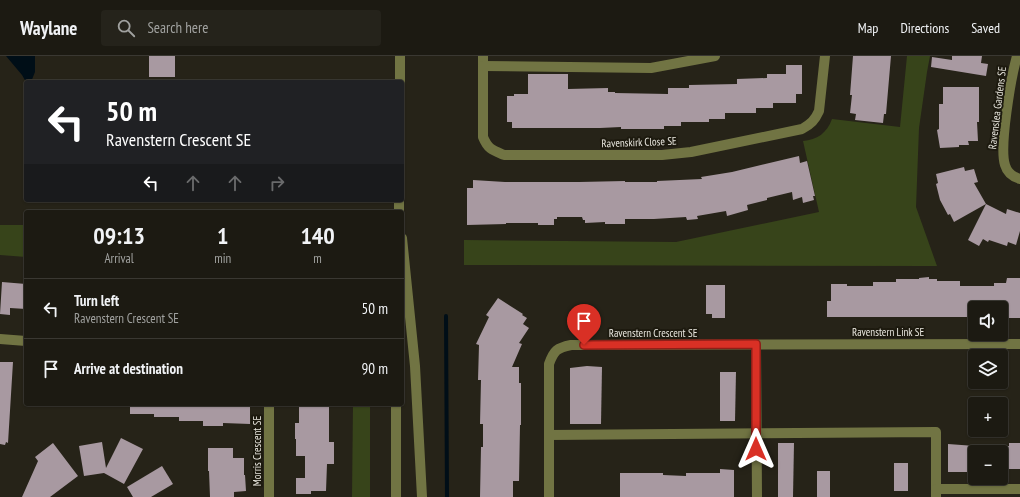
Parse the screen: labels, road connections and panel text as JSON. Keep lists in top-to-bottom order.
{
  "streets": {
    "street": [
      "Ravenslea Gardens SE",
      "Ravenskirk Close SE",
      "Ravenstern Link SE",
      "Ravenstern Crescent SE",
      "Morris Crescent SE"
    ]
  },
  "crossings": [
    ["Ravenstern Link SE", "Ravenstern Crescent SE"]
  ],
  "page": {
    "header": "Waylane",
    "search": "Search here",
    "nav": ["Map", "Directions", "Saved"],
    "turn": ["50 m", "Ravenstern Crescent SE"],
    "eta": [
      "09:13",
      "Arrival",
      "1",
      "min",
      "140",
      "m"
    ],
    "list": [
      {
        "name": "Turn left",
        "note": "Ravenstern Crescent SE",
        "value": "50 m"
      },
      {
        "name": "Arrive at destination",
        "value": "90 m"
      }
    ],
    "map_buttons": ["+", "−"]
  }
}
